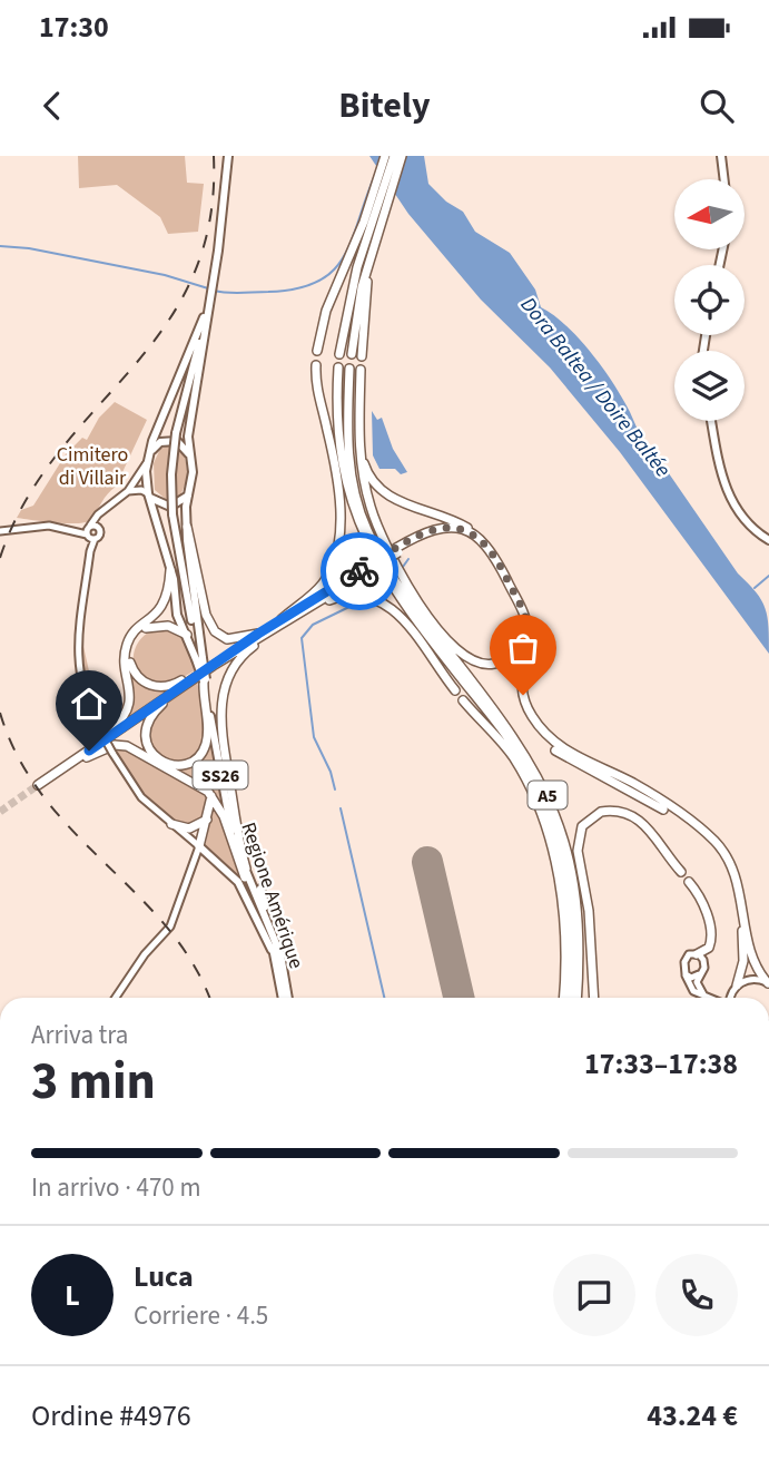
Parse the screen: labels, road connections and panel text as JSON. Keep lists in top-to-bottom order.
{
  "streets": {
    "highway": ["A5"],
    "main road": ["SS26", "Regione Amérique"]
  },
  "water": ["Dora Baltea / Doire Baltée"],
  "parks": ["Cimitero di Villair"],
  "north": "left",
  "page": {
    "status": "17:30",
    "header": "Bitely",
    "heading": ["3 min", "Arriva tra", "17:33–17:38"],
    "panel": [
      "Luca",
      "Corriere · 4.5",
      "Ordine #4976",
      "43.24 €"
    ],
    "bar": "In arrivo · 470 m",
    "round": "L"
  }
}
